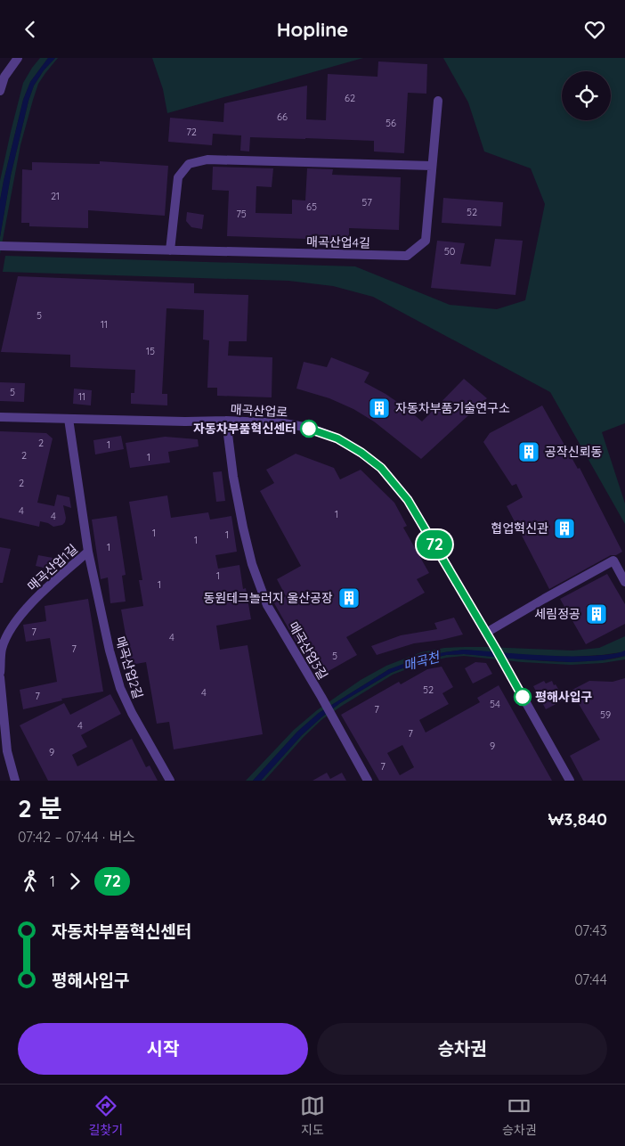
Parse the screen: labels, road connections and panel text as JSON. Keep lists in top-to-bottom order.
{
  "streets": {
    "street": [
      "매곡산업4길",
      "매곡산업로",
      "매곡산업1길",
      "매곡산업3길",
      "매곡산업2길"
    ]
  },
  "crossings": [
    ["매곡산업로", "매곡산업1길"],
    ["매곡산업로", "매곡산업3길"],
    ["매곡산업1길", "매곡산업2길"]
  ],
  "water": ["매곡천"],
  "places": {
    "building": [
      "자동차부품기술연구소",
      "공작신뢰동",
      "협업혁신관",
      "동원테크놀러지 울산공장",
      "세림정공"
    ],
    "other": ["자동차부품혁신센터", "평해사입구"]
  },
  "lines": ["bus line 72"],
  "house_numbers": [
    "62",
    "66",
    "56",
    "72",
    "21",
    "57",
    "65",
    "52",
    "75",
    "50",
    "5",
    "11",
    "15",
    "5",
    "11",
    "2",
    "1",
    "2",
    "1",
    "2",
    "4",
    "1",
    "4",
    "1",
    "1",
    "1",
    "1",
    "1",
    "1",
    "7",
    "4",
    "7",
    "5",
    "52",
    "4",
    "7",
    "54",
    "7",
    "59",
    "4",
    "7",
    "9",
    "9",
    "7"
  ],
  "page": {
    "header": "Hopline",
    "on_map": "72",
    "heading": ["2 분", "07:42 – 07:44 · 버스", "₩3,840"],
    "legs": ["1", "72"],
    "list": [
      {
        "name": "자동차부품혁신센터",
        "value": "07:43"
      },
      {
        "name": "평해사입구",
        "value": "07:44"
      }
    ],
    "buttons": ["시작", "승차권"],
    "tabs": ["길찾기", "지도", "승차권"]
  }
}
